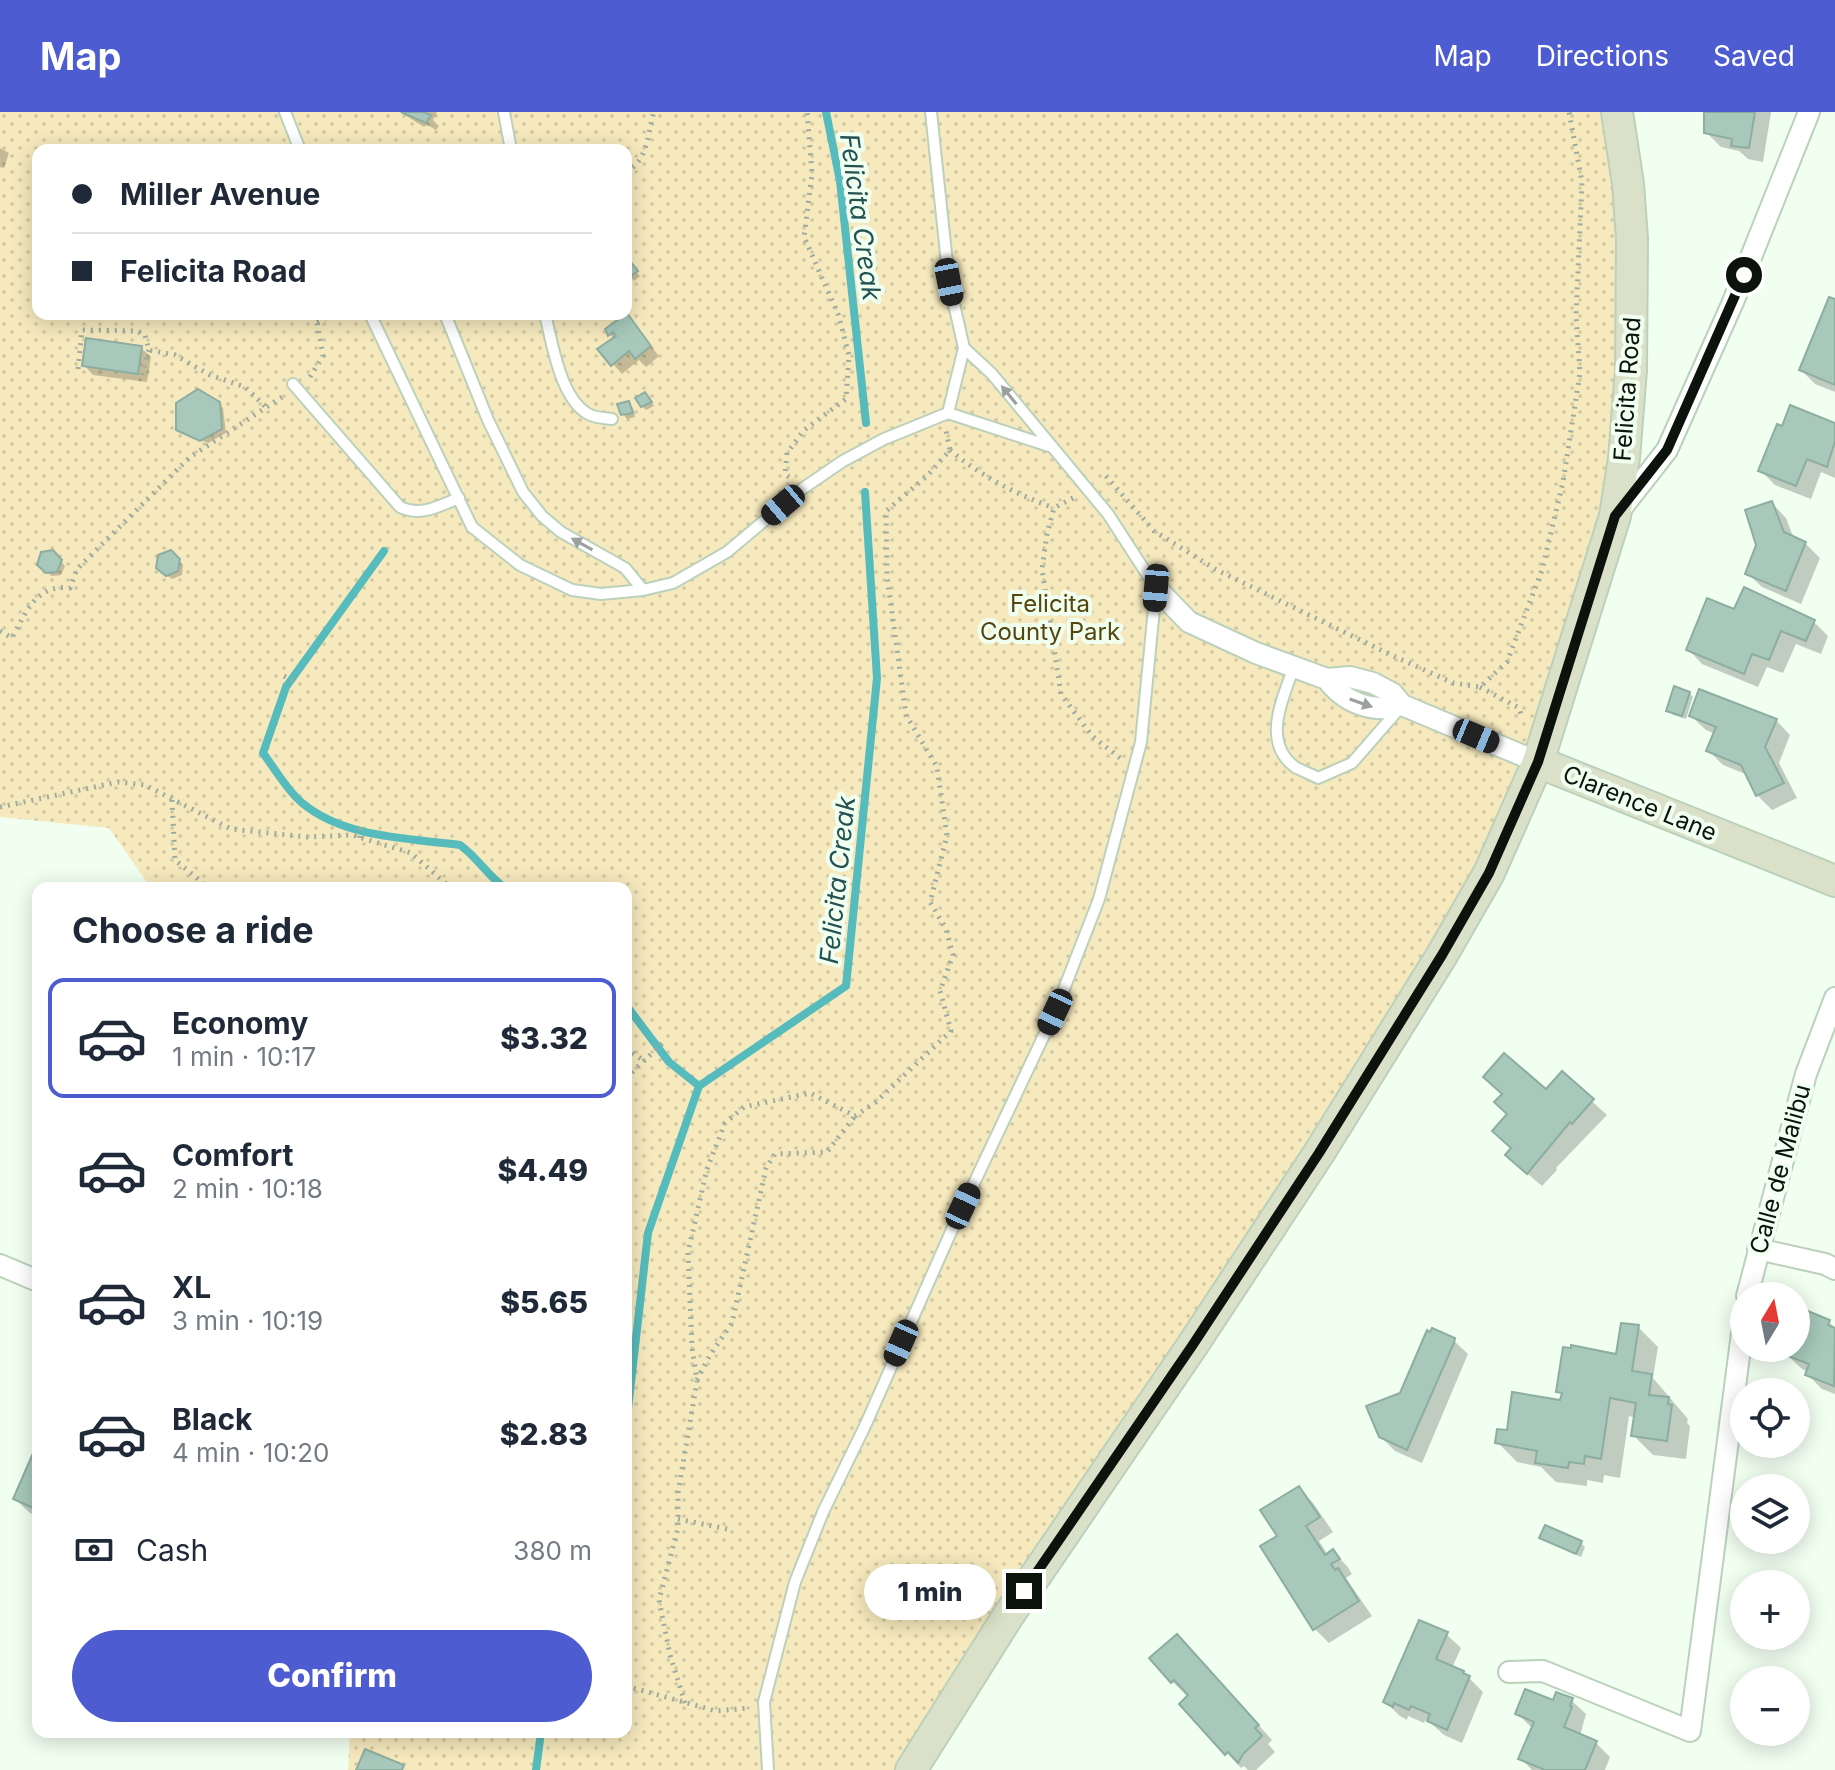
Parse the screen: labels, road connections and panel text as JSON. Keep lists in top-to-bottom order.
{
  "streets": {
    "main road": ["Felicita Road", "Clarence Lane"],
    "street": ["Calle de Malibu"]
  },
  "crossings": [
    ["Felicita Road", "Clarence Lane"]
  ],
  "water": ["Felicita Creak"],
  "parks": ["Felicita County Park"],
  "north": "top",
  "page": {
    "header": "Map",
    "nav": ["Map", "Directions", "Saved"],
    "banner": ["Miller Avenue", "Felicita Road"],
    "heading": "Choose a ride",
    "list": [
      {
        "name": "Economy",
        "note": "1 min · 10:17",
        "value": "$3.32"
      },
      {
        "name": "Comfort",
        "note": "2 min · 10:18",
        "value": "$4.49"
      },
      {
        "name": "XL",
        "note": "3 min · 10:19",
        "value": "$5.65"
      },
      {
        "name": "Black",
        "note": "4 min · 10:20",
        "value": "$2.83"
      }
    ],
    "map_buttons": ["+", "−"],
    "pay": ["Cash", "380 m"],
    "bubble": "1 min",
    "buttons": "Confirm"
  }
}
